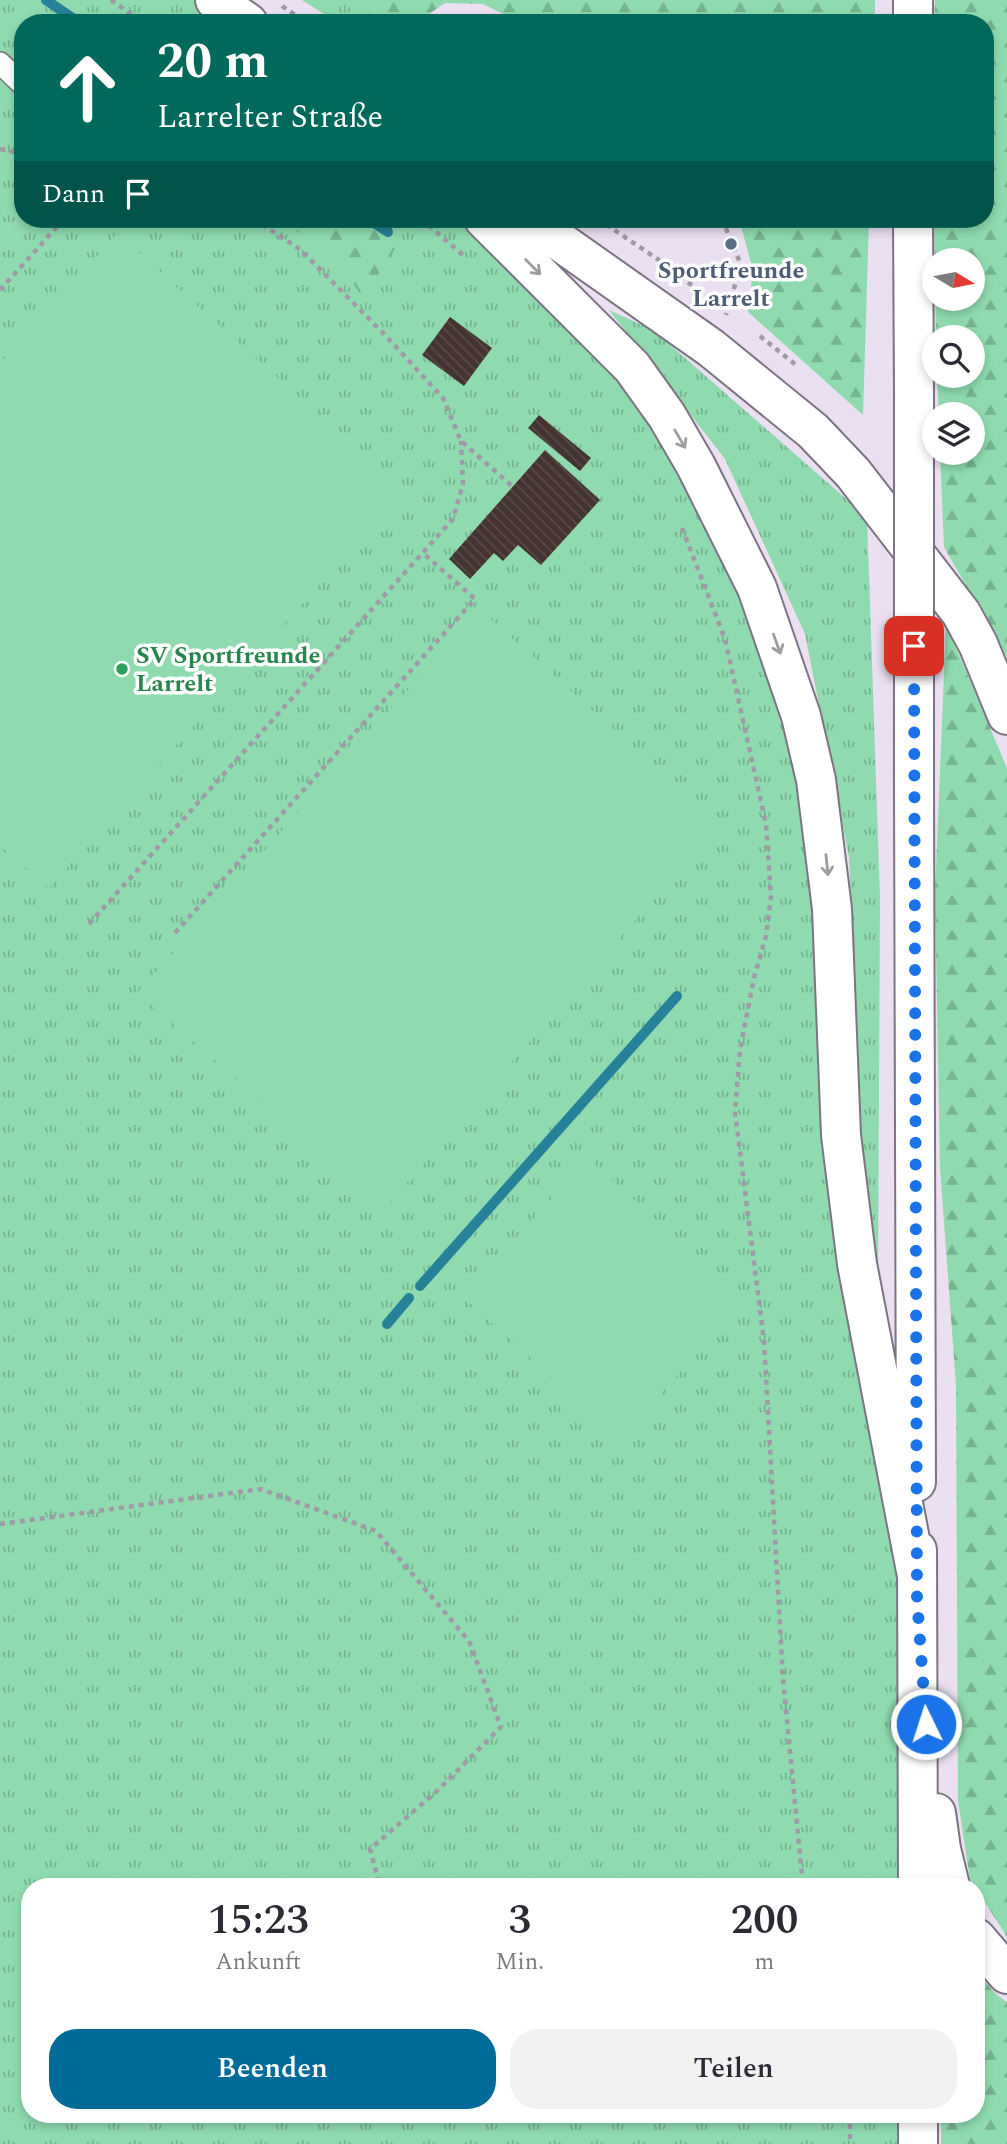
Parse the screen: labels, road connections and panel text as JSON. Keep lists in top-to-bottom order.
{
  "places": ["Sportfreunde Larrelt", "SV Sportfreunde Larrelt"],
  "north": "right",
  "page": {
    "turn": ["20 m", "Larrelter Straße"],
    "then": "Dann",
    "eta": [
      "15:23",
      "Ankunft",
      "3",
      "Min.",
      "200",
      "m"
    ],
    "buttons": ["Beenden", "Teilen"]
  }
}
